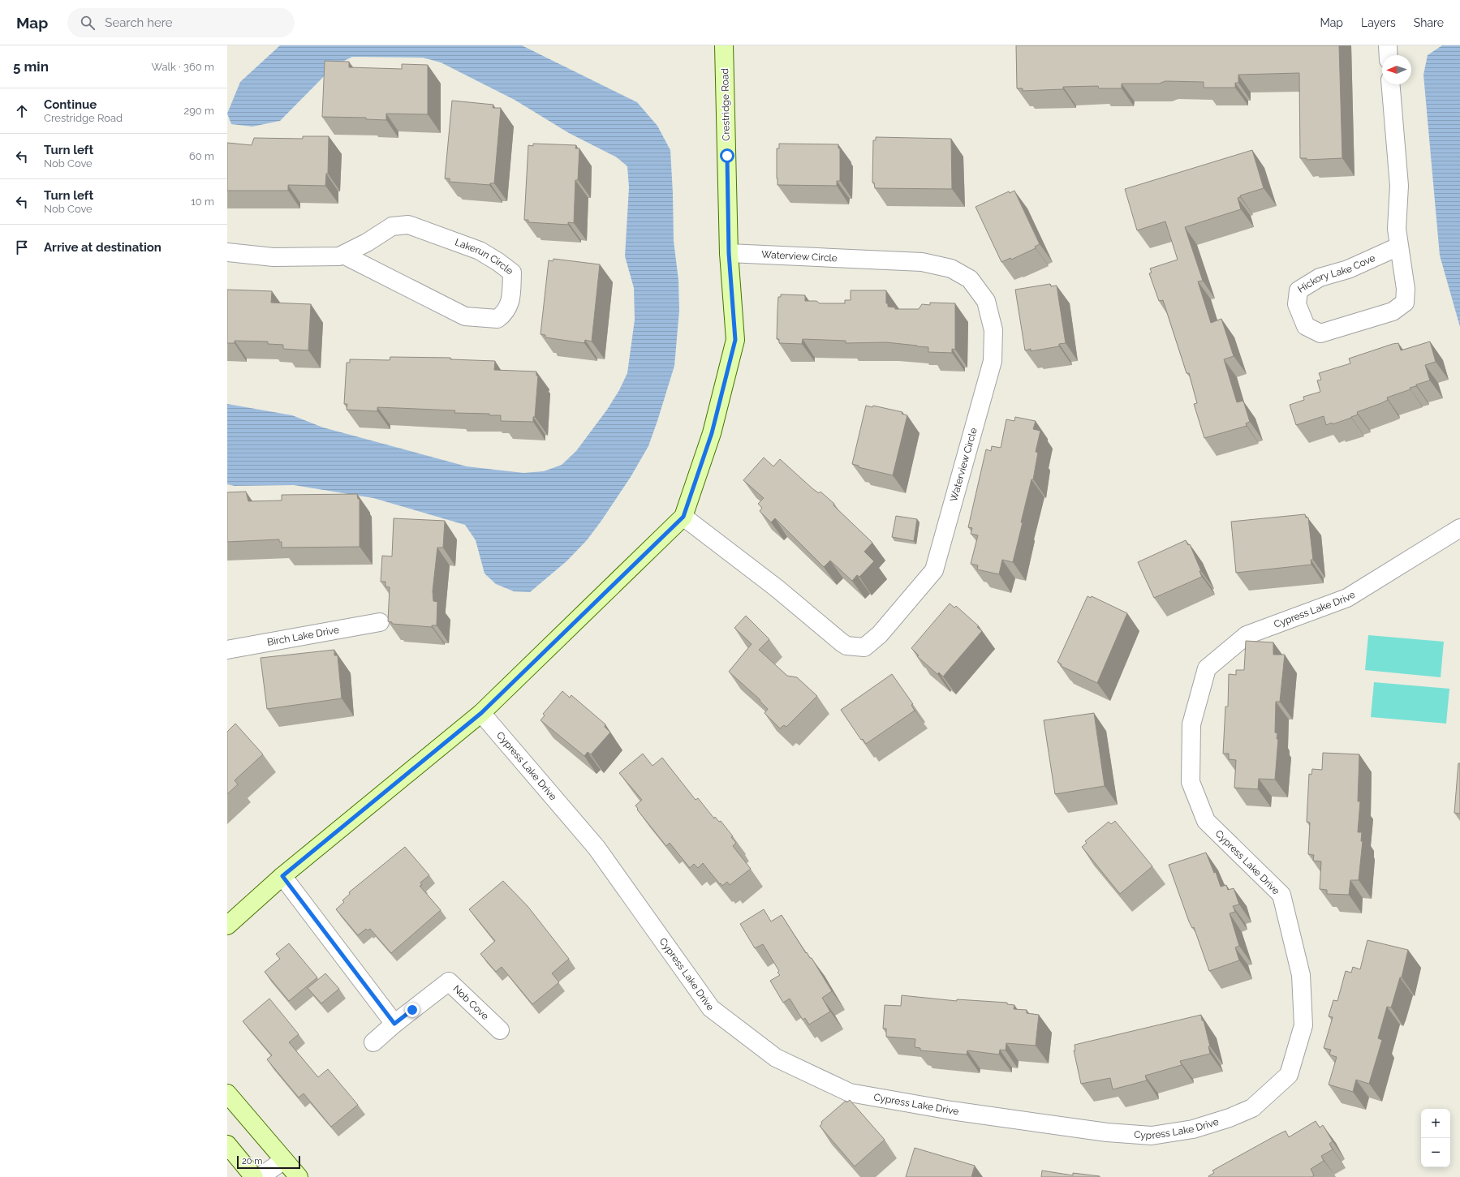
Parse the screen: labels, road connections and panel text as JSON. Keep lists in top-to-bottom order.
{
  "streets": {
    "street": [
      "Crestridge Road",
      "Waterview Circle",
      "Lakerun Circle",
      "Hickory Lake Cove",
      "Cypress Lake Drive",
      "Birch Lake Drive",
      "Nob Cove"
    ]
  },
  "crossings": [
    ["Crestridge Road", "Waterview Circle"],
    ["Crestridge Road", "Cypress Lake Drive"]
  ],
  "scale_bar": "20 m",
  "north": "left",
  "page": {
    "header": "Map",
    "search": "Search here",
    "nav": ["Map", "Layers", "Share"],
    "heading": ["5 min", "Walk · 360 m"],
    "list": [
      ["Continue", "Crestridge Road", "290 m"],
      ["Turn left", "Nob Cove", "60 m"],
      ["Turn left", "Nob Cove", "10 m"],
      "Arrive at destination"
    ],
    "map_buttons": ["+", "−"],
    "scale": "20 m"
  }
}
